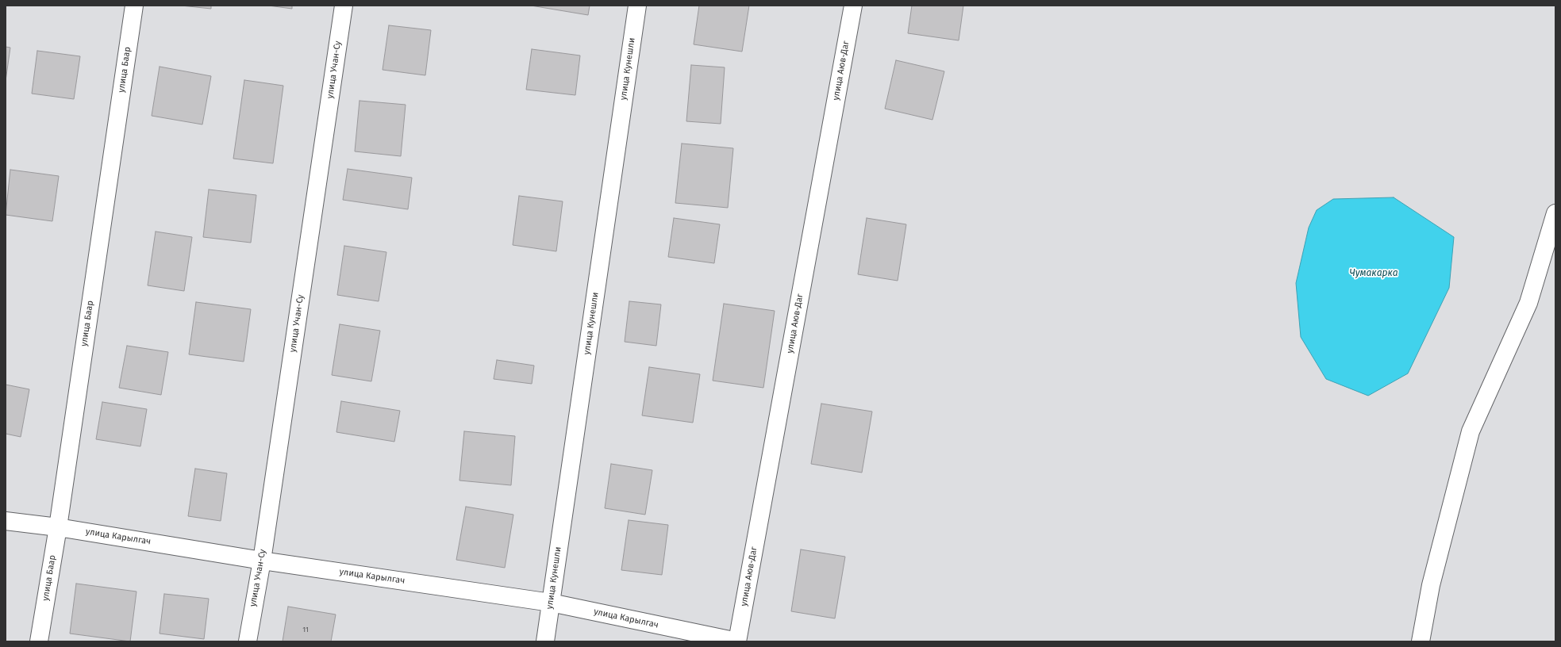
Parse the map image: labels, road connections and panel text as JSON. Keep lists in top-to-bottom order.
{
  "streets": {
    "street": [
      "улица Кунешли",
      "улица Баар",
      "улица Учан-Су",
      "улица Аюв-Даг",
      "улица Карылгач"
    ]
  },
  "crossings": [
    ["улица Кунешли", "улица Карылгач"],
    ["улица Баар", "улица Карылгач"],
    ["улица Учан-Су", "улица Карылгач"],
    ["улица Аюв-Даг", "улица Карылгач"]
  ],
  "water": ["Чумакарка"],
  "house_numbers": ["11"]
}
